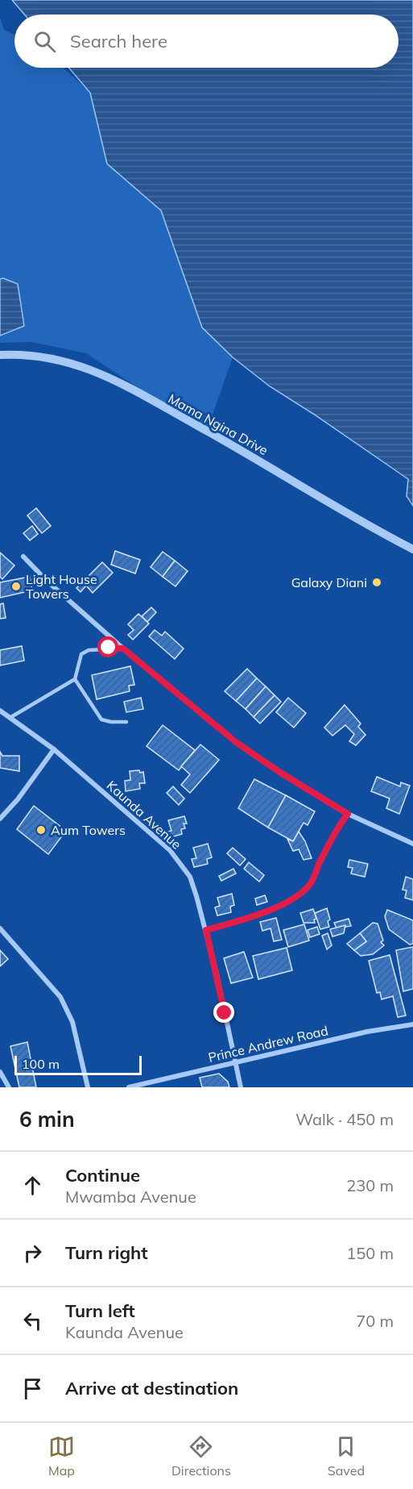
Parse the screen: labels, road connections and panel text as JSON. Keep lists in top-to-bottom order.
{
  "streets": {
    "street": ["Mama Ngina Drive", "Kaunda Avenue", "Prince Andrew Road"]
  },
  "crossings": [
    ["Kaunda Avenue", "Prince Andrew Road"]
  ],
  "places": ["Galaxy Diani", "Light House Towers", "Aum Towers"],
  "scale_bar": "100 m",
  "page": {
    "search": "Search here",
    "scale": "100 m",
    "heading": ["6 min", "Walk · 450 m"],
    "list": [
      ["Continue", "Mwamba Avenue", "230 m"],
      ["Turn right", "150 m"],
      ["Turn left", "Kaunda Avenue", "70 m"],
      "Arrive at destination"
    ],
    "nav": ["Map", "Directions", "Saved"]
  }
}
